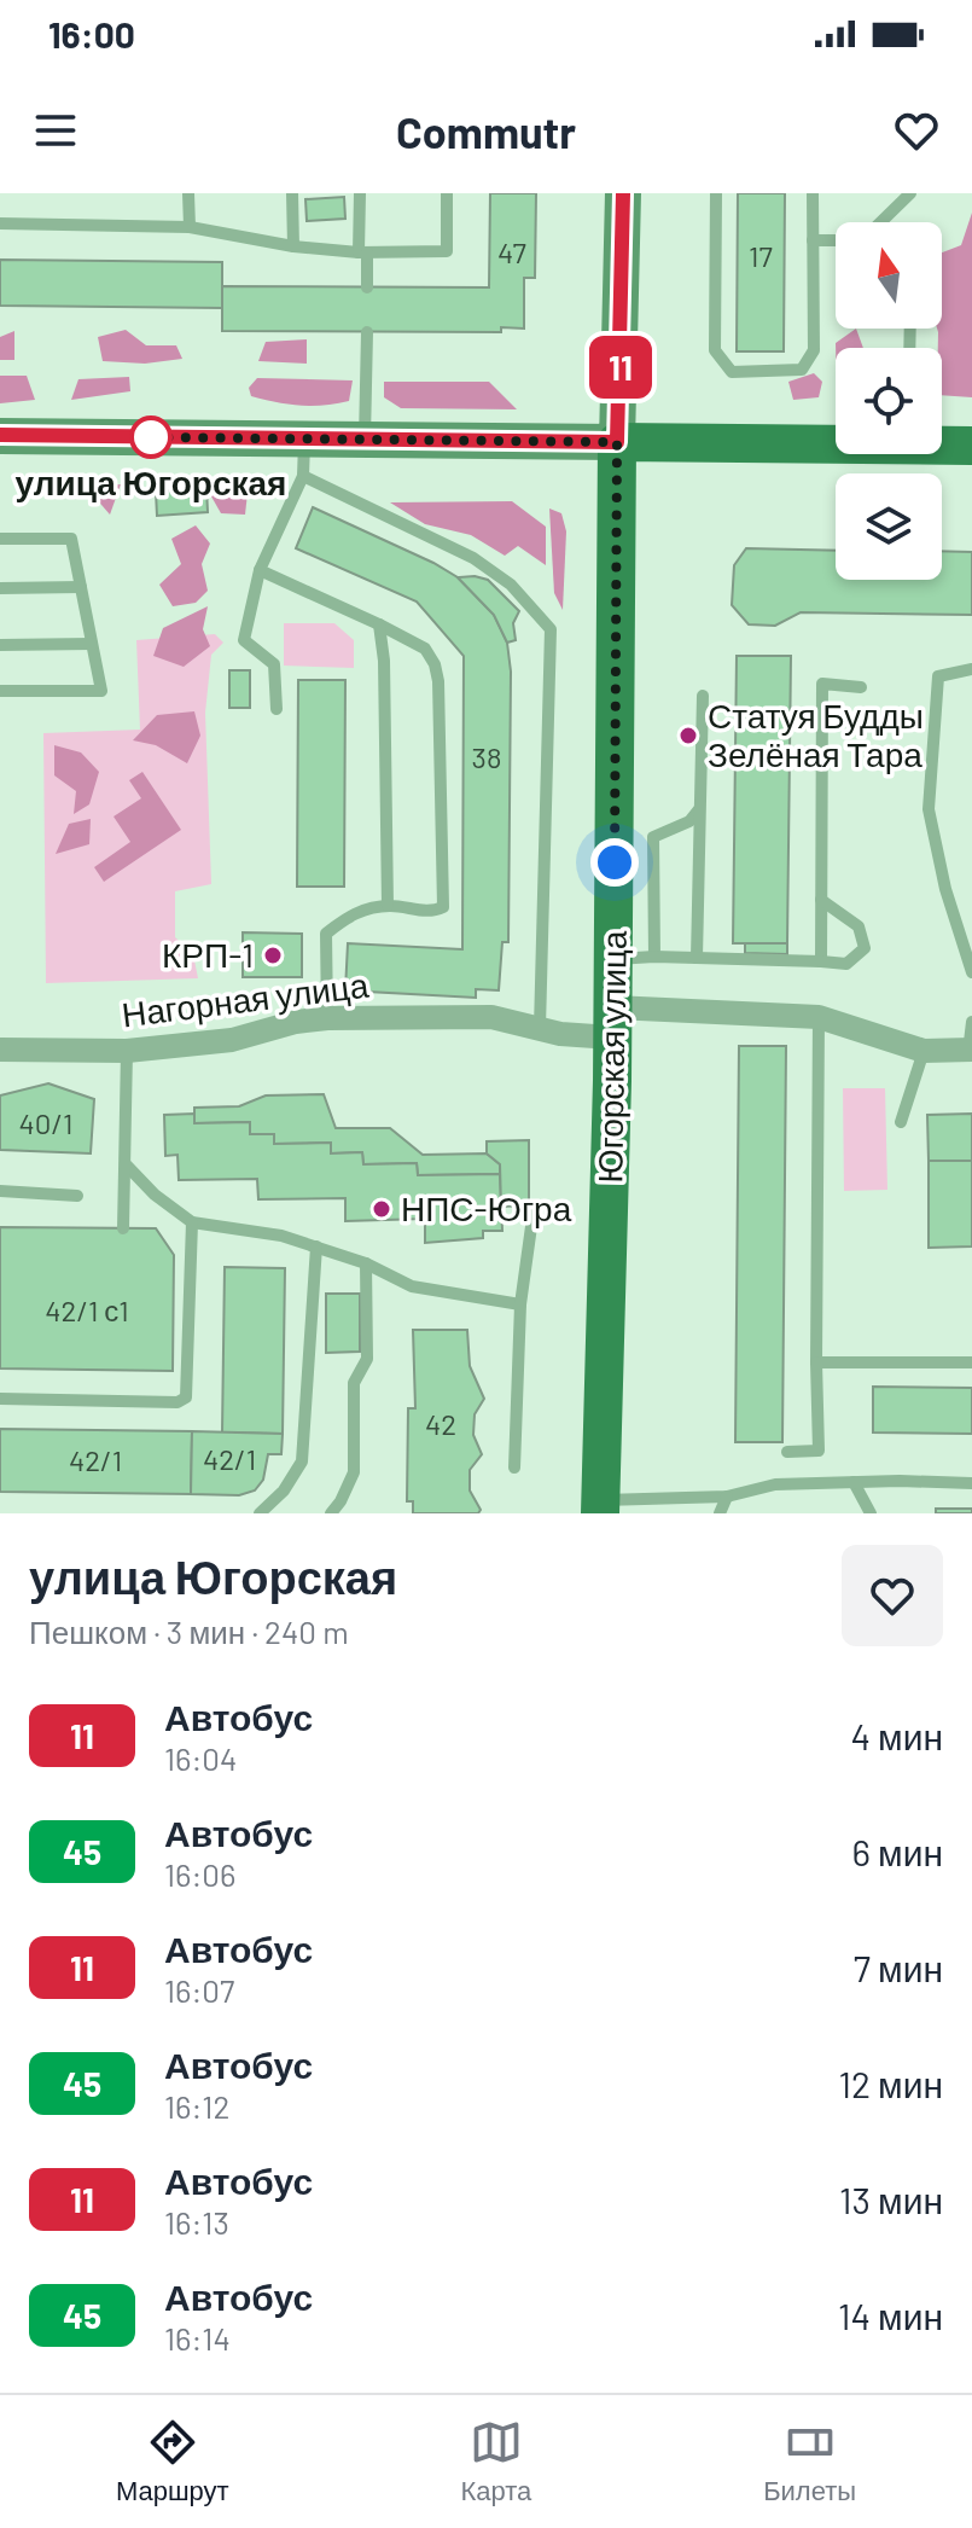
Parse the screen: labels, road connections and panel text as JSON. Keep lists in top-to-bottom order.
{
  "streets": {
    "main road": ["Югорская улица"],
    "street": ["Нагорная улица"]
  },
  "crossings": [
    ["Нагорная улица", "Югорская улица"]
  ],
  "places": [
    "улица Югорская",
    "Статуя Будды Зелёная Тара",
    "КРП-1",
    "НПС-Югра"
  ],
  "lines": ["bus line 11"],
  "house_numbers": [
    "47",
    "17",
    "38",
    "40/1",
    "42/1 с1",
    "42",
    "42/1",
    "42/1"
  ],
  "north": "top",
  "page": {
    "status": "16:00",
    "header": "Commutr",
    "on_map": "11",
    "heading": ["улица Югорская", "Пешком · 3 мин · 240 m"],
    "list": [
      {
        "mark": "11",
        "name": "Автобус",
        "note": "16:04",
        "value": "4 мин"
      },
      {
        "mark": "45",
        "name": "Автобус",
        "note": "16:06",
        "value": "6 мин"
      },
      {
        "mark": "11",
        "name": "Автобус",
        "note": "16:07",
        "value": "7 мин"
      },
      {
        "mark": "45",
        "name": "Автобус",
        "note": "16:12",
        "value": "12 мин"
      },
      {
        "mark": "11",
        "name": "Автобус",
        "note": "16:13",
        "value": "13 мин"
      },
      {
        "mark": "45",
        "name": "Автобус",
        "note": "16:14",
        "value": "14 мин"
      }
    ],
    "tabs": ["Маршрут", "Карта", "Билеты"]
  }
}
